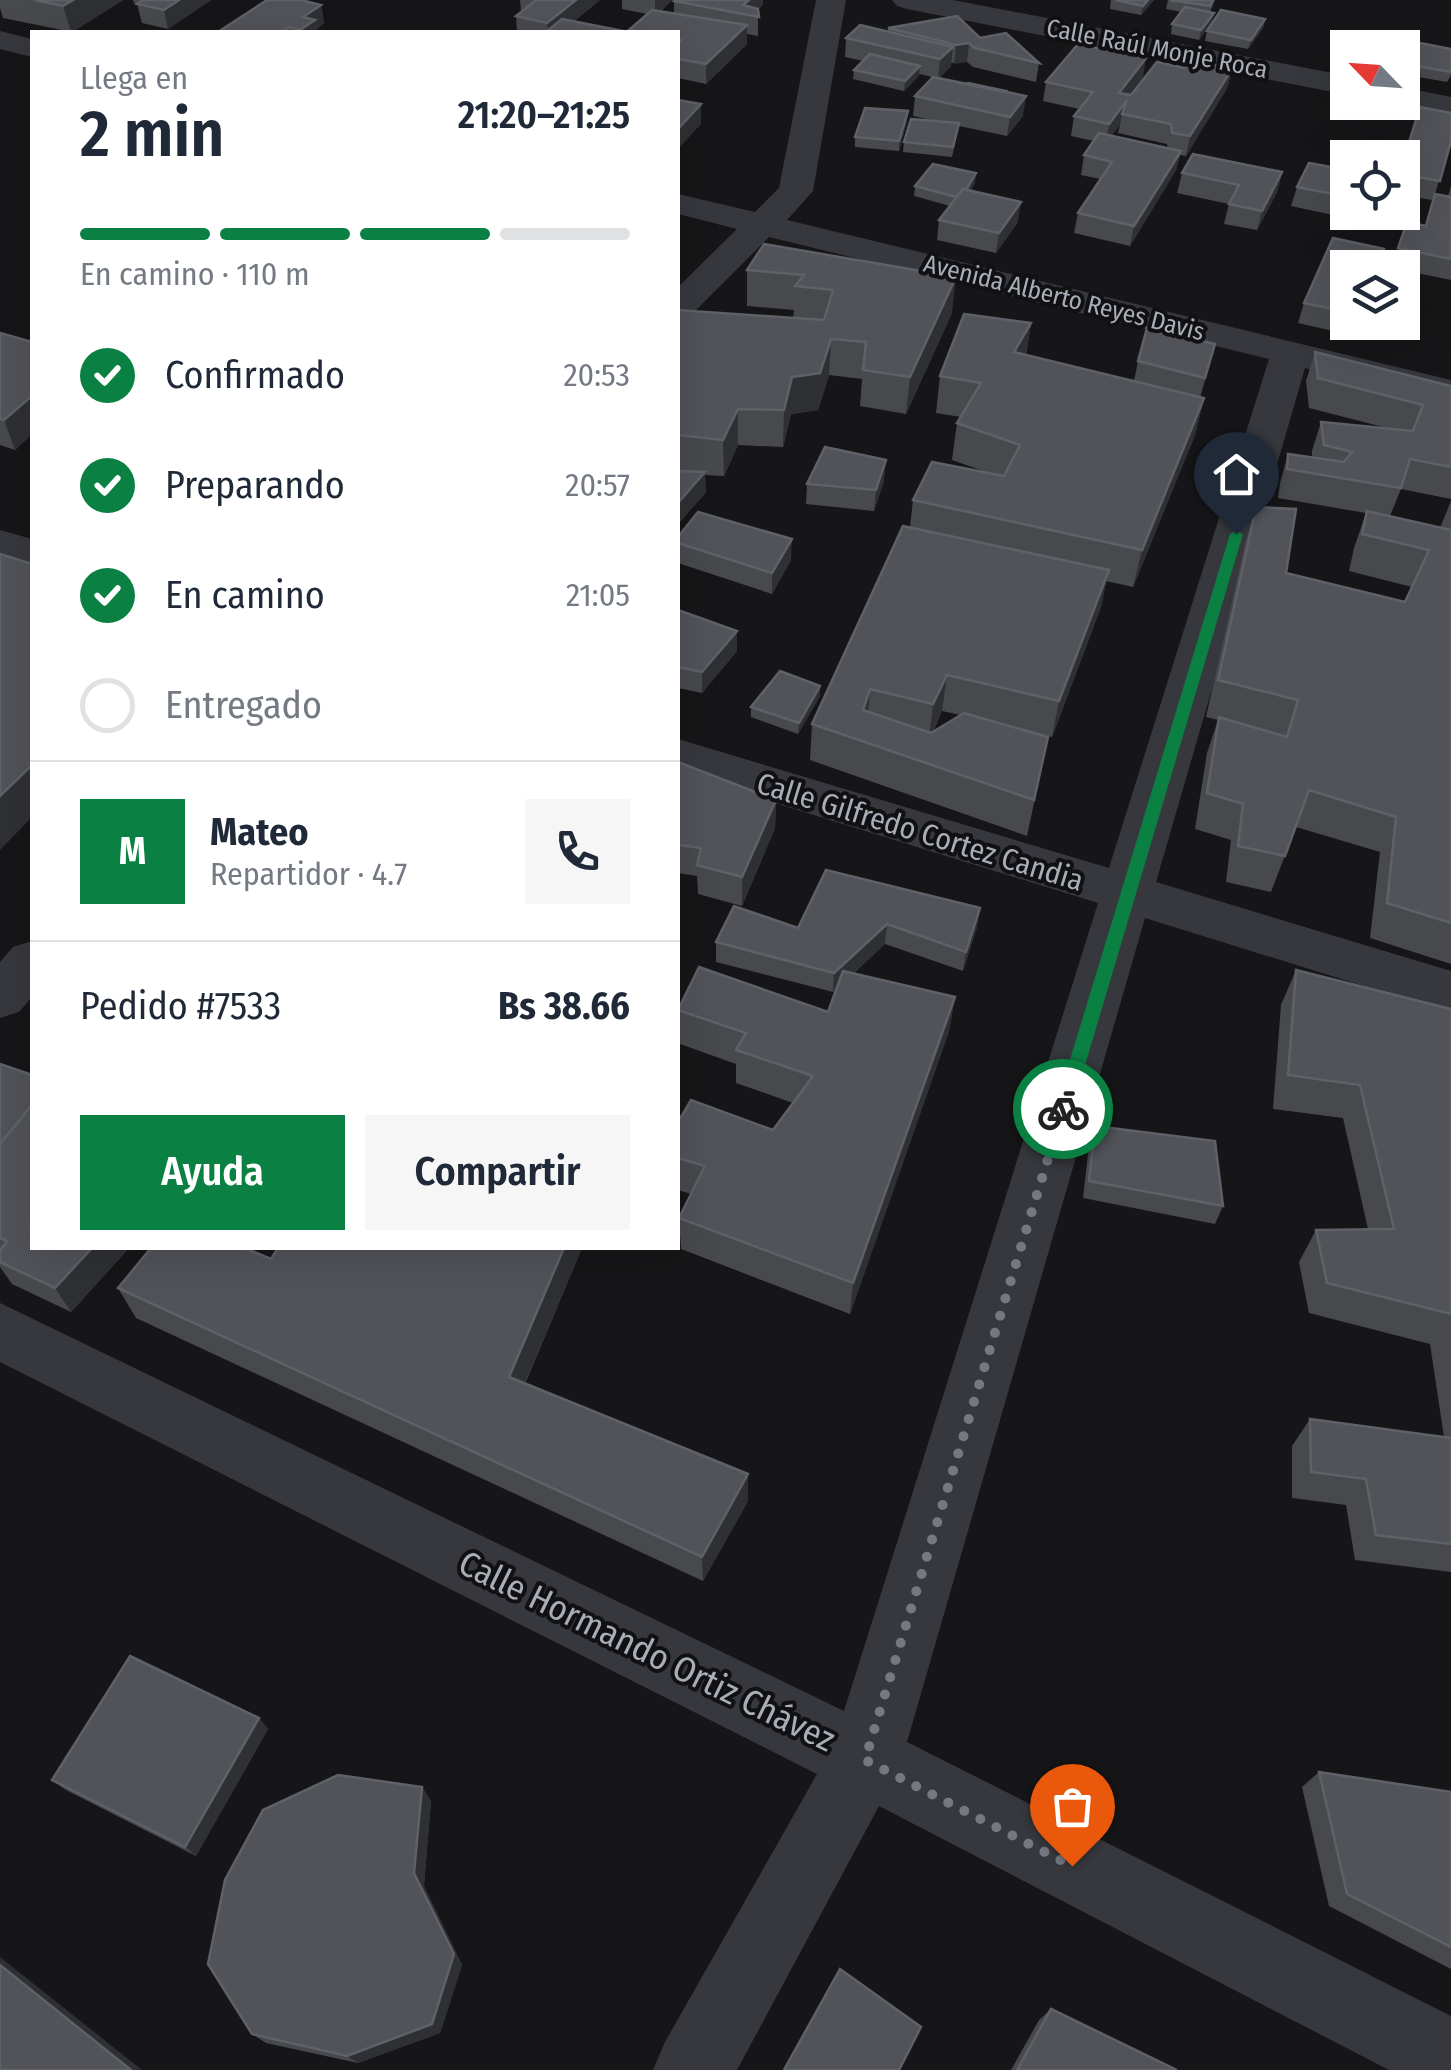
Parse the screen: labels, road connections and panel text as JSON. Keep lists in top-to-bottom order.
{
  "streets": {
    "street": [
      "Calle Raúl Monje Roca",
      "Avenida Alberto Reyes Davis",
      "Calle Gilfredo Cortez Candia",
      "Calle Hormando Ortiz Chávez"
    ]
  },
  "north": "top left",
  "page": {
    "heading": ["2 min", "Llega en", "21:20–21:25"],
    "panel": [
      "Mateo",
      "Repartidor · 4.7",
      "Pedido #7533",
      "Bs 38.66"
    ],
    "bar": "En camino · 110 m",
    "list": [
      ["Confirmado", "20:53"],
      ["Preparando", "20:57"],
      ["En camino", "21:05"],
      "Entregado"
    ],
    "round": "M",
    "buttons": ["Ayuda", "Compartir"]
  }
}
